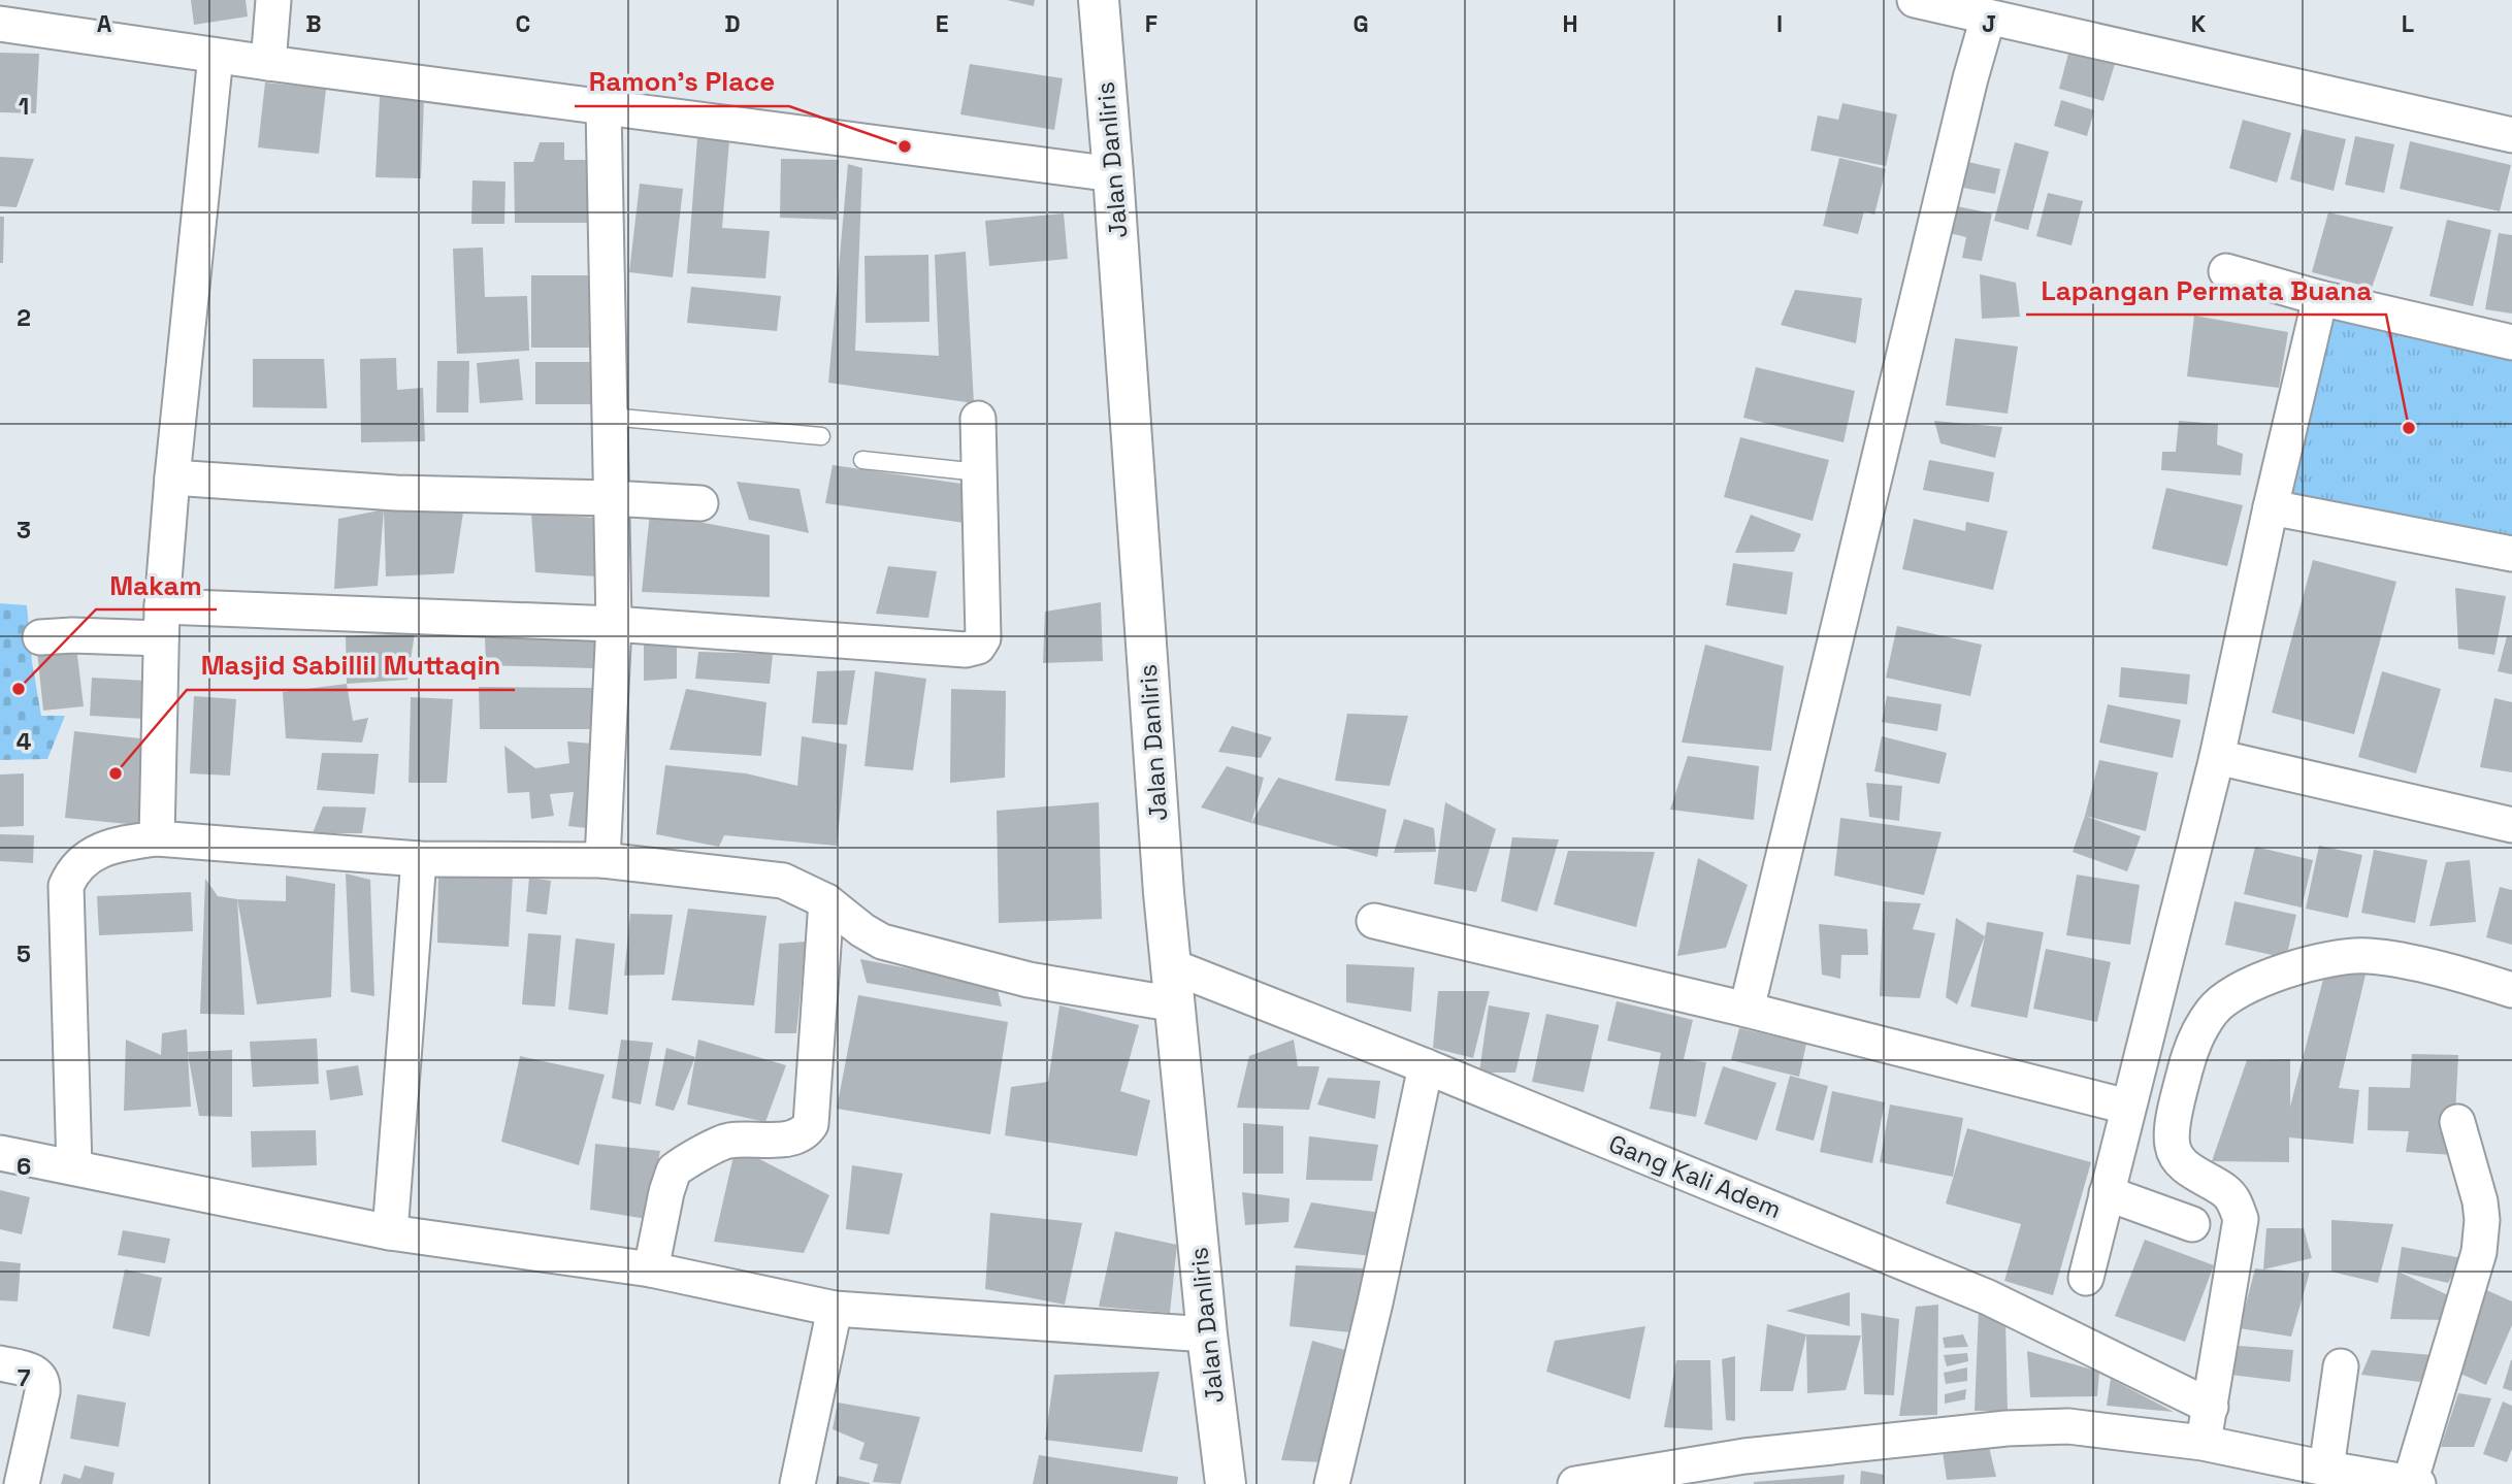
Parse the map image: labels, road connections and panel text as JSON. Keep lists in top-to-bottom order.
{
  "streets": {
    "street": ["Jalan Danliris", "Gang Kali Adem"]
  },
  "crossings": [
    ["Jalan Danliris", "Gang Kali Adem"]
  ],
  "places": [
    "Ramon's Place",
    "Lapangan Permata Buana",
    "Makam",
    "Masjid Sabillil Muttaqin"
  ],
  "grid": {
    "columns": [
      "A",
      "B",
      "C",
      "D",
      "E",
      "F",
      "G",
      "H",
      "I",
      "J",
      "K",
      "L"
    ],
    "rows": [
      "1",
      "2",
      "3",
      "4",
      "5",
      "6",
      "7"
    ]
  }
}
